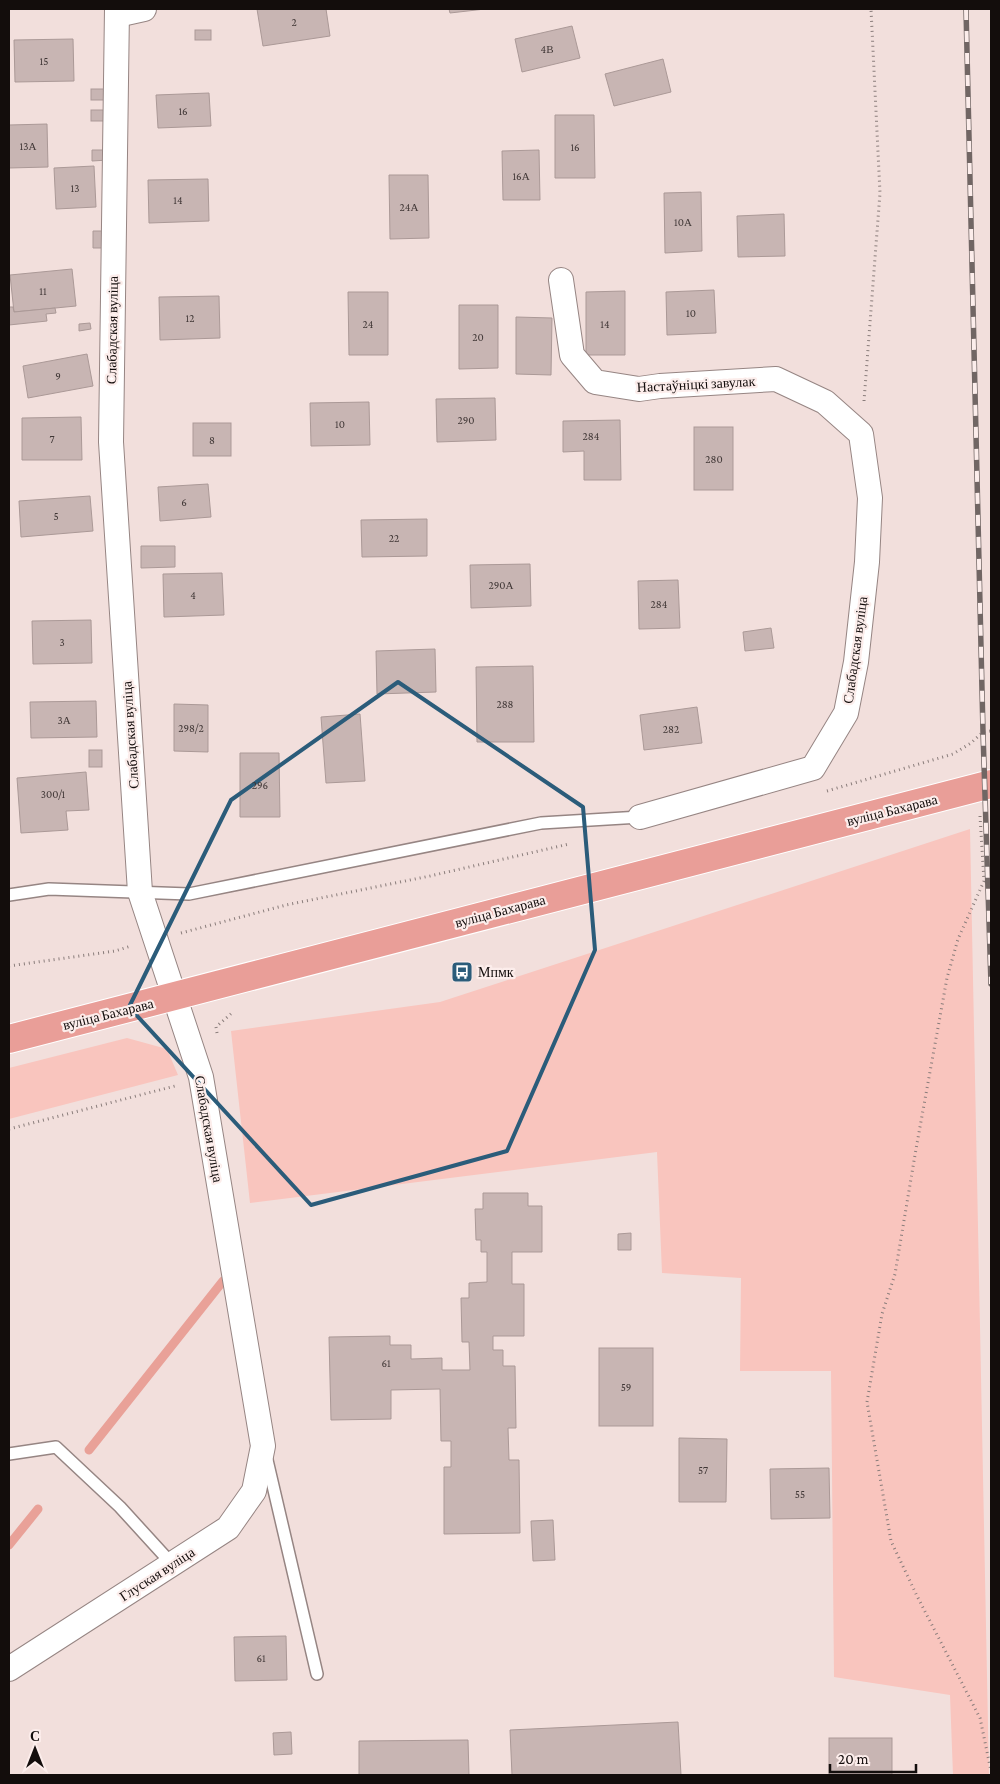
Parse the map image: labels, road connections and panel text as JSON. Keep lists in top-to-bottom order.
{
  "streets": {
    "main road": ["вуліца Бахарава"],
    "street": ["Слабадская вуліца", "Настаўніцкі завулак", "Глуская вуліца"]
  },
  "crossings": [
    ["Слабадская вуліца", "Настаўніцкі завулак"],
    ["Слабадская вуліца", "вуліца Бахарава"],
    ["Слабадская вуліца", "Глуская вуліца"]
  ],
  "places": {
    "bus stop": ["Мпмк"]
  },
  "house_numbers": [
    "2",
    "4В",
    "15",
    "16",
    "13А",
    "16",
    "16А",
    "13",
    "14",
    "24А",
    "10А",
    "11",
    "10",
    "12",
    "24",
    "14",
    "20",
    "9",
    "290",
    "10",
    "284",
    "7",
    "8",
    "280",
    "6",
    "5",
    "22",
    "290А",
    "4",
    "284",
    "3",
    "288",
    "3А",
    "298/2",
    "282",
    "296",
    "300/1",
    "61",
    "59",
    "57",
    "55",
    "61"
  ],
  "scale_bar": "20 m",
  "north": "top"
}
